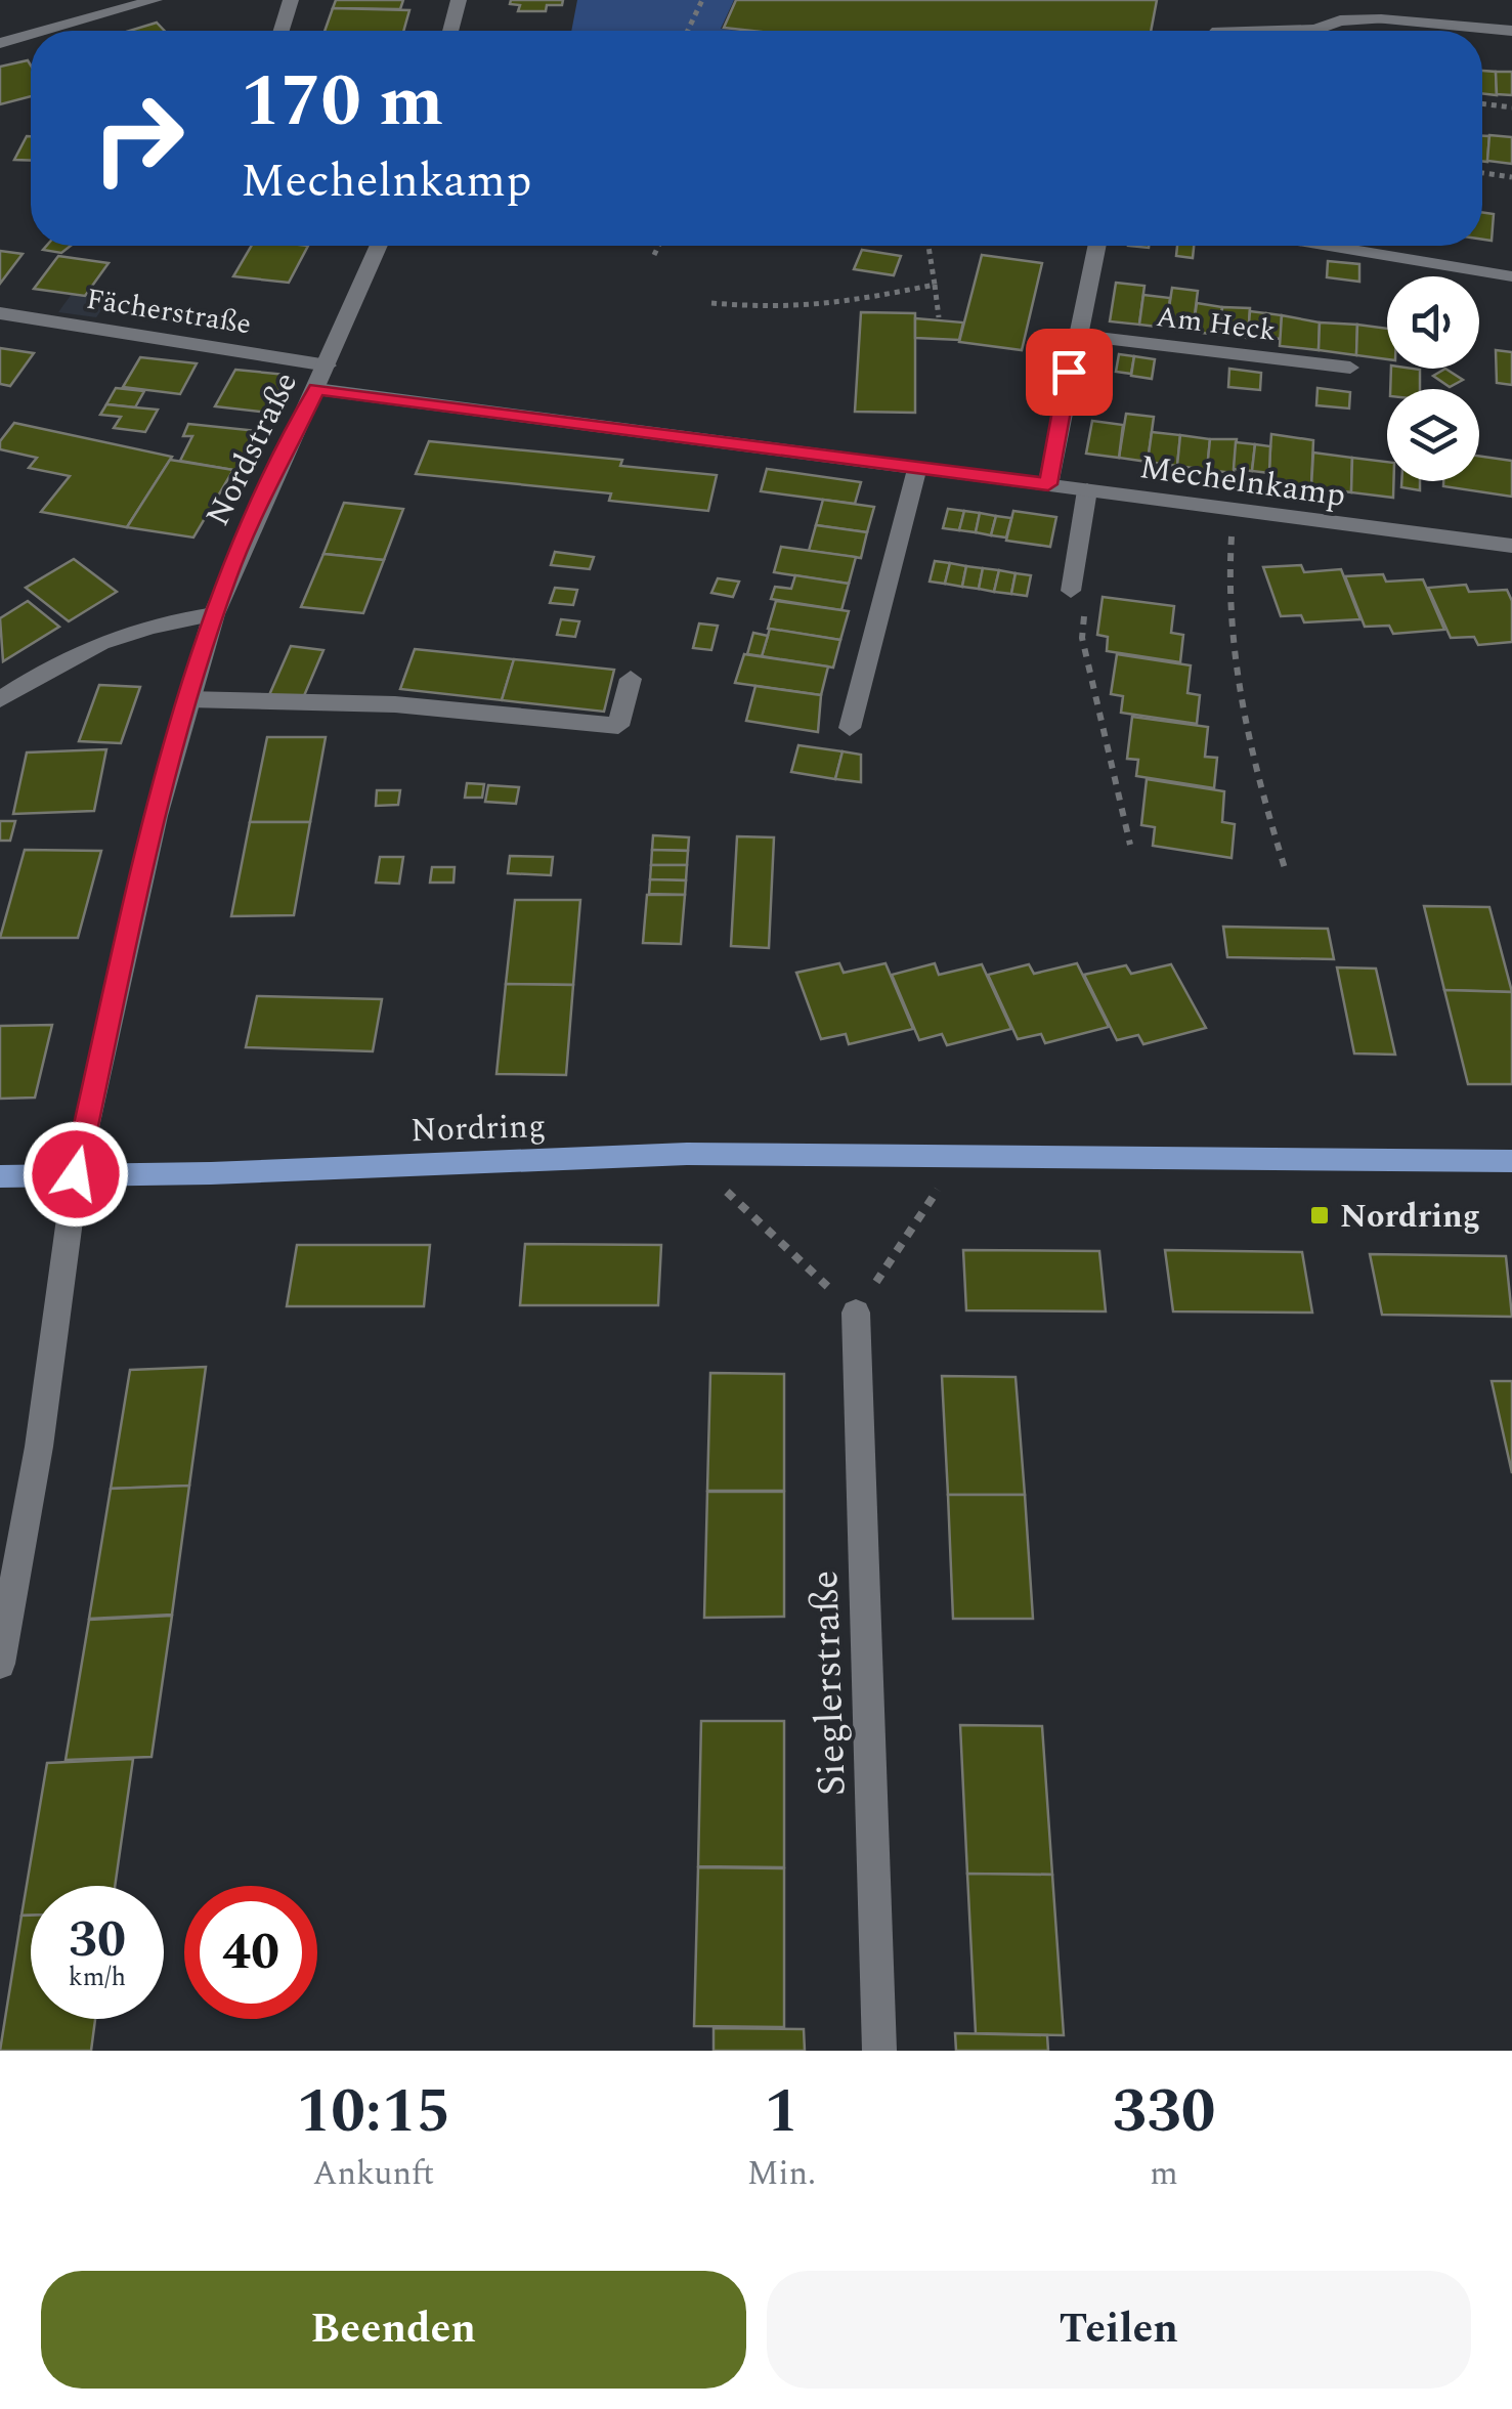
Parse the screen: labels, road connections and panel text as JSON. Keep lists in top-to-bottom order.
{
  "streets": {
    "main road": ["Nordring"],
    "street": [
      "Fächerstraße",
      "Am Heck",
      "Nordstraße",
      "Mechelnkamp",
      "Sieglerstraße"
    ]
  },
  "crossings": [
    ["Fächerstraße", "Nordstraße"],
    ["Nordstraße", "Mechelnkamp"],
    ["Nordstraße", "Nordring"]
  ],
  "places": {
    "transit": ["Nordring"]
  },
  "page": {
    "turn": ["170 m", "Mechelnkamp"],
    "speed": "30 km/h",
    "limit": "40",
    "eta": [
      "10:15",
      "Ankunft",
      "1",
      "Min.",
      "330",
      "m"
    ],
    "buttons": ["Beenden", "Teilen"]
  }
}
